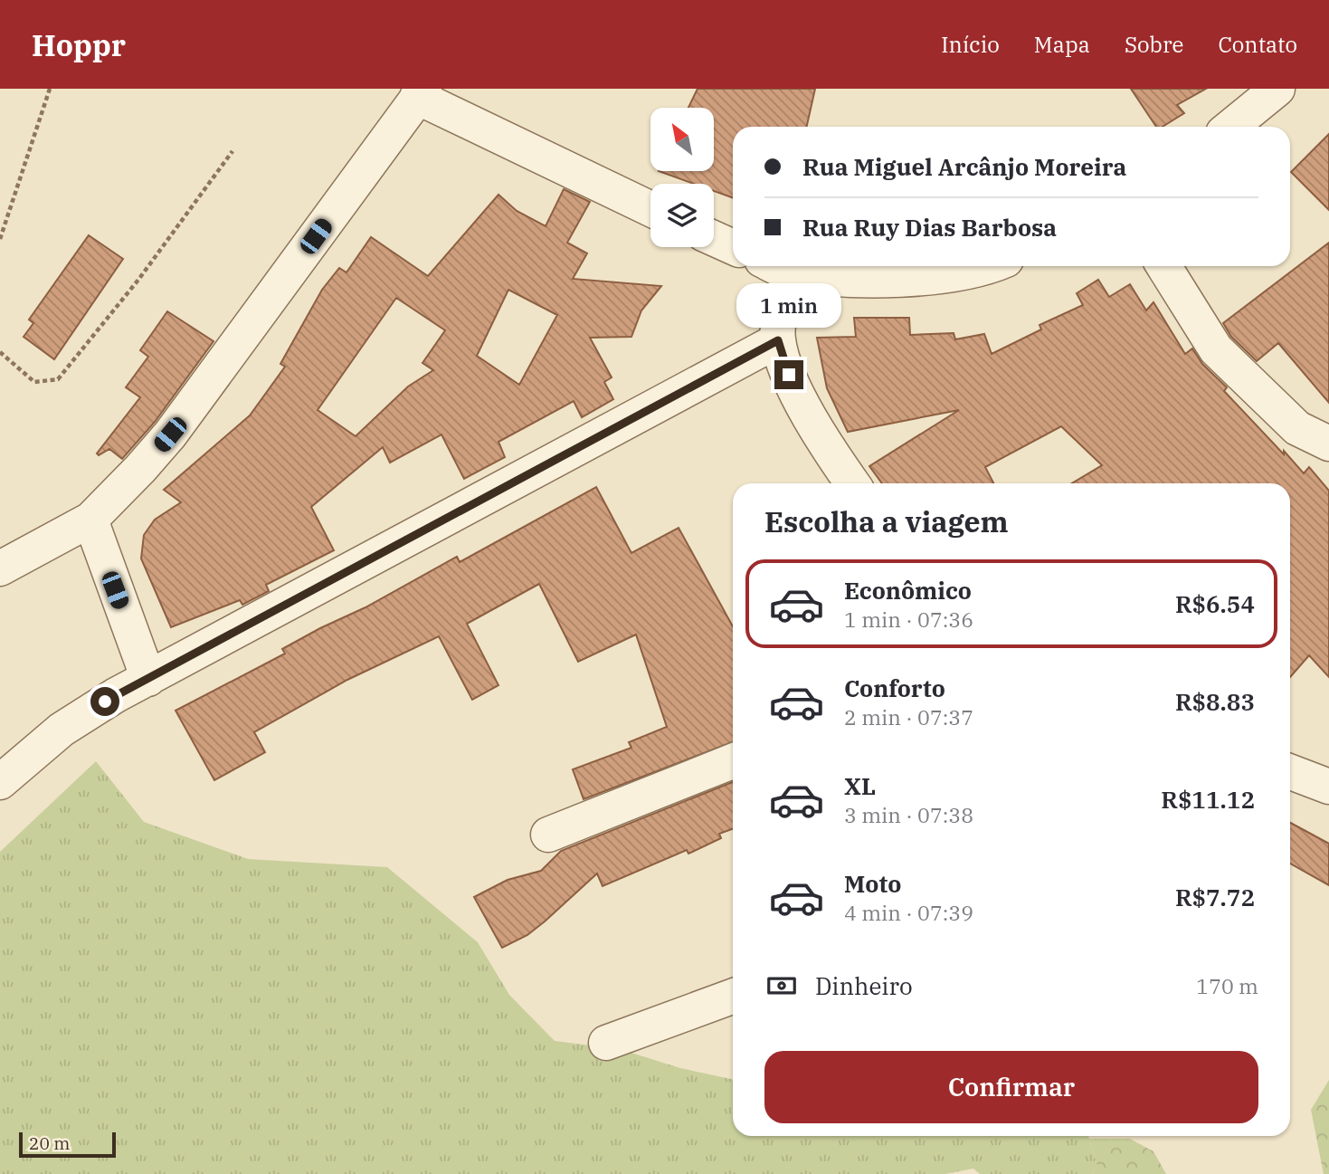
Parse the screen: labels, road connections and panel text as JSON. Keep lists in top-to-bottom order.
{
  "scale_bar": "20 m",
  "north": "top left",
  "page": {
    "header": "Hoppr",
    "nav": [
      "Início",
      "Mapa",
      "Sobre",
      "Contato"
    ],
    "banner": ["Rua Miguel Arcânjo Moreira", "Rua Ruy Dias Barbosa"],
    "bubble": "1 min",
    "heading": "Escolha a viagem",
    "list": [
      {
        "name": "Econômico",
        "note": "1 min · 07:36",
        "value": "R$6.54"
      },
      {
        "name": "Conforto",
        "note": "2 min · 07:37",
        "value": "R$8.83"
      },
      {
        "name": "XL",
        "note": "3 min · 07:38",
        "value": "R$11.12"
      },
      {
        "name": "Moto",
        "note": "4 min · 07:39",
        "value": "R$7.72"
      }
    ],
    "pay": ["Dinheiro", "170 m"],
    "buttons": "Confirmar",
    "scale": "20 m"
  }
}
